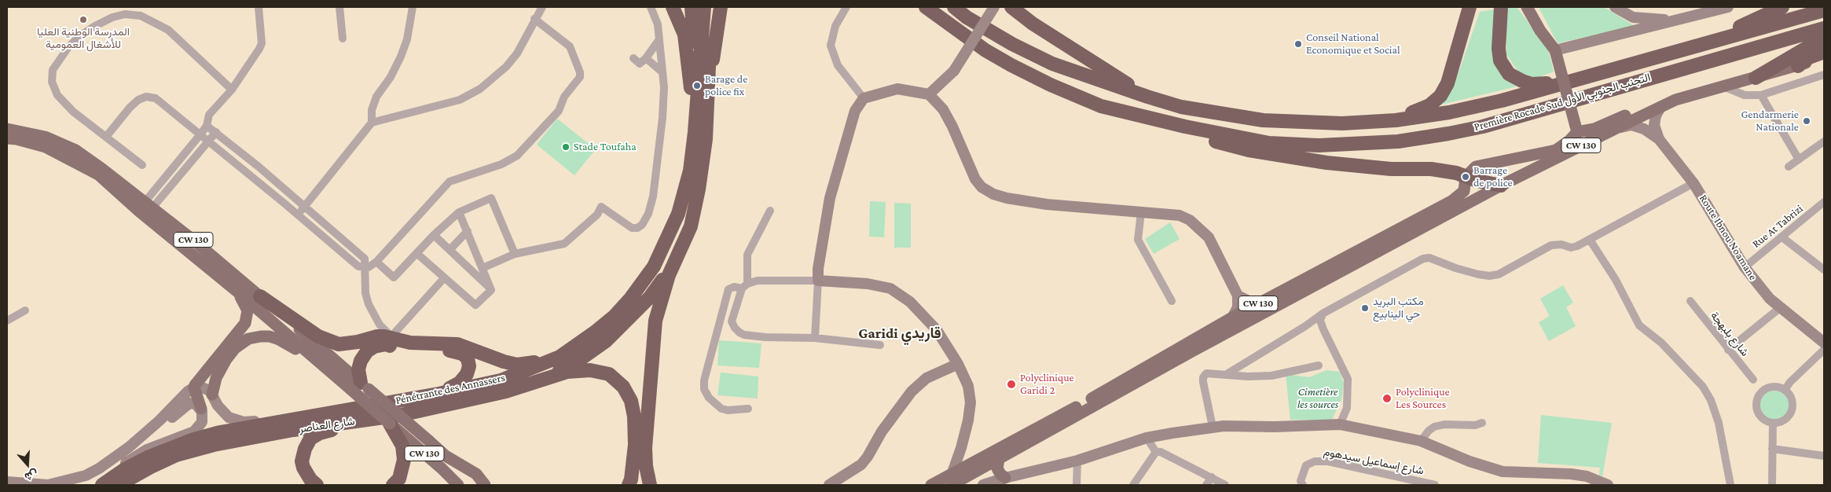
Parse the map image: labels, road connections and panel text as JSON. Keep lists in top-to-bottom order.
{
  "streets": {
    "highway": ["Première Rocade Sud التجنب الجنوبي الأول", "Pénétrante des Annassers", "شارع العناصر"],
    "main road": ["CW 130"],
    "street": [
      "Rue At Tabrizi",
      "Route Ibnou Noamane",
      "شارع بلبهجة",
      "شارع إسماعيل سيدهوم"
    ]
  },
  "crossings": [
    ["CW 130", "شارع العناصر"],
    ["Rue At Tabrizi", "Route Ibnou Noamane"]
  ],
  "districts": ["Garidi قاريدي"],
  "parks": ["Cimetière les sources"],
  "places": [
    "المدرسة الوطنية العليا للأشغال العمومية",
    "Conseil National Economique et Social",
    "Barage de police fix",
    "Gendarmerie Nationale",
    "Stade Toufaha",
    "Barrage de police",
    "مكتب البريد حي الينابيع",
    "Polyclinique Garidi 2",
    "Polyclinique Les Sources"
  ],
  "north": "bottom"
}
